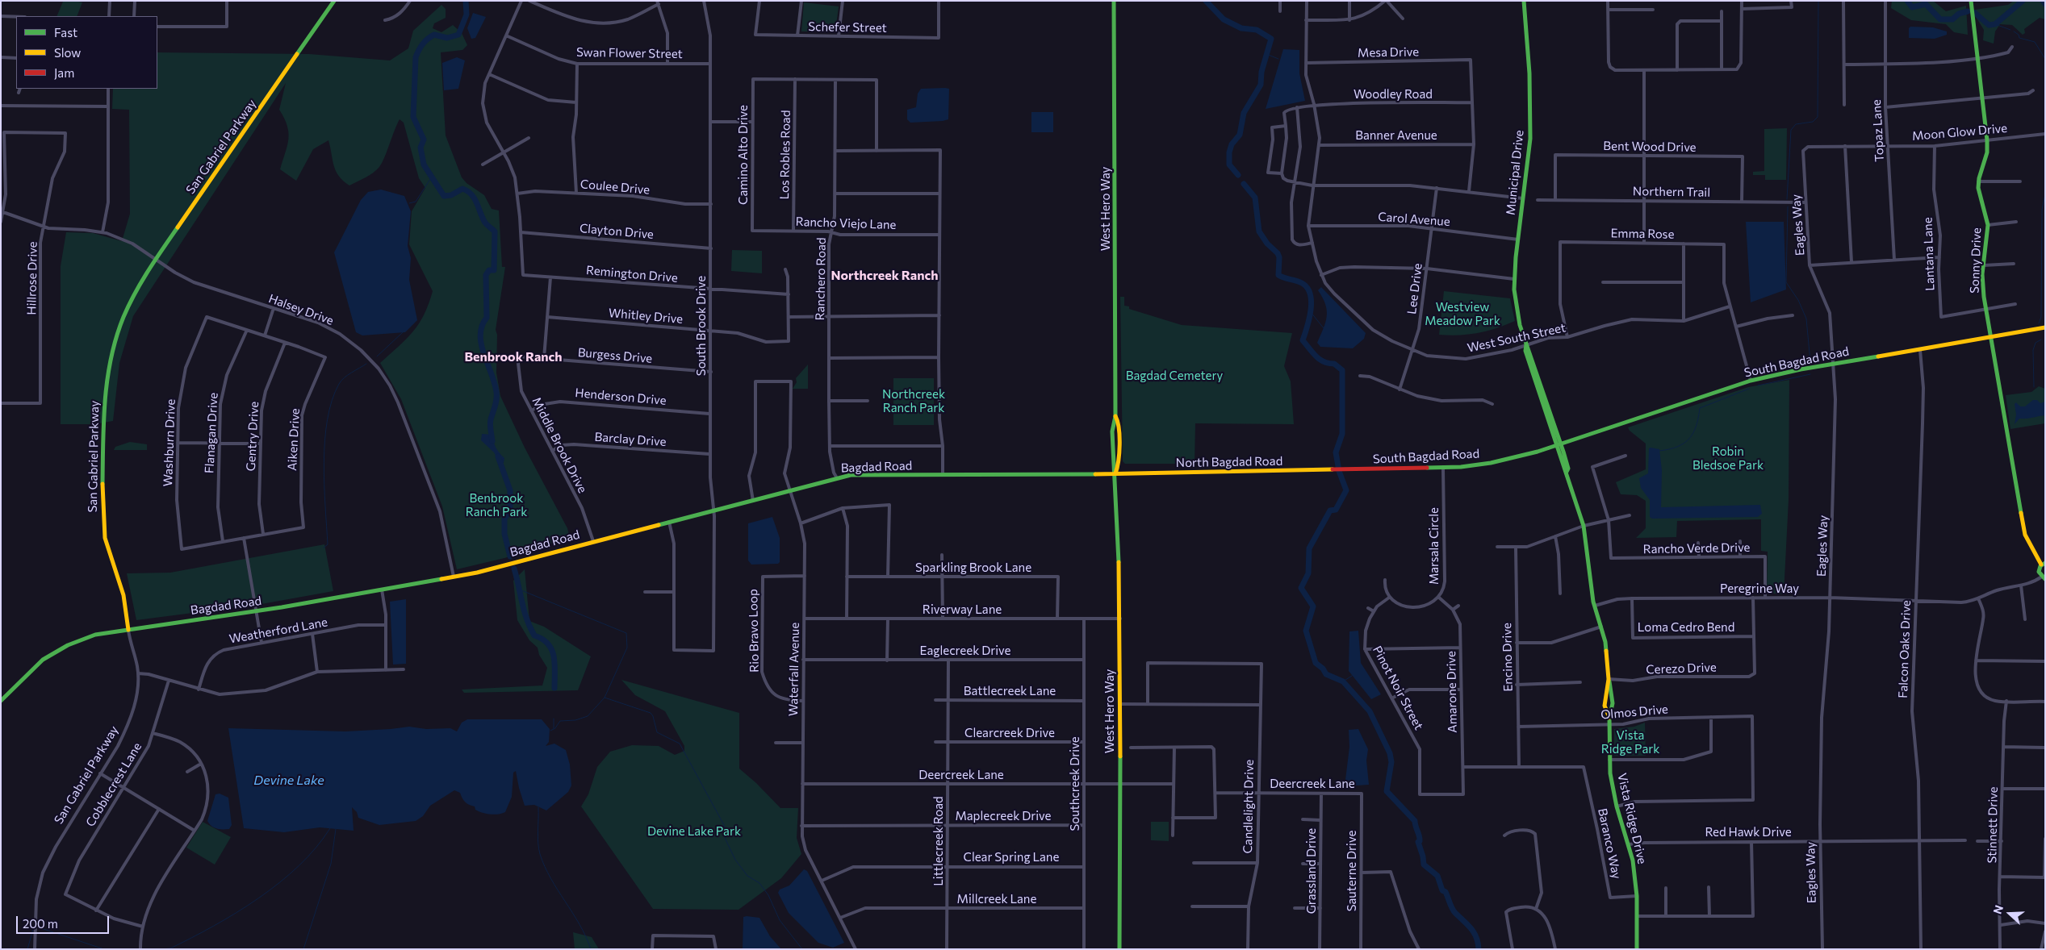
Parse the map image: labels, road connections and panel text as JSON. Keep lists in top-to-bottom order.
{
  "streets": {
    "street": [
      "Schefer Street",
      "Mesa Drive",
      "Swan Flower Street",
      "Woodley Road",
      "Topaz Lane",
      "Moon Glow Drive",
      "Banner Avenue",
      "San Gabriel Parkway",
      "Bent Wood Drive",
      "Camino Alto Drive",
      "Los Robles Road",
      "Municipal Drive",
      "Coulee Drive",
      "Northern Trail",
      "West Hero Way",
      "Carol Avenue",
      "Rancho Viejo Lane",
      "Eagles Way",
      "Clayton Drive",
      "Emma Rose",
      "Lantana Lane",
      "Sonny Drive",
      "Remington Drive",
      "Hillrose Drive",
      "Ranchero Road",
      "Lee Drive",
      "Halsey Drive",
      "Whitley Drive",
      "South Brook Drive",
      "West South Street",
      "Burgess Drive",
      "South Bagdad Road",
      "Henderson Drive",
      "Flanagan Drive",
      "Gentry Drive",
      "Aiken Drive",
      "Barclay Drive",
      "Washburn Drive",
      "Middle Brook Drive",
      "North Bagdad Road",
      "Bagdad Road",
      "Marsala Circle",
      "Rancho Verde Drive",
      "Sparkling Brook Lane",
      "Peregrine Way",
      "Riverway Lane",
      "Loma Cedro Bend",
      "Weatherford Lane",
      "Rio Bravo Loop",
      "Falcon Oaks Drive",
      "Eaglecreek Drive",
      "Encino Drive",
      "Cerezo Drive",
      "Waterfall Avenue",
      "Pinot Noir Street",
      "Battlecreek Lane",
      "Amarone Drive",
      "Olmos Drive",
      "Clearcreek Drive",
      "Deercreek Lane",
      "Southcreek Drive",
      "Cobblecrest Lane",
      "Candlelight Drive",
      "Maplecreek Drive",
      "Vista Ridge Drive",
      "Stinnett Drive",
      "Red Hawk Drive",
      "Littlecreek Road",
      "Baranco Way",
      "Clear Spring Lane",
      "Grassland Drive",
      "Sauterne Drive",
      "Millcreek Lane"
    ]
  },
  "crossings": [
    ["Mesa Drive", "Woodley Road"],
    ["Mesa Drive", "West South Street"],
    ["Swan Flower Street", "South Brook Drive"],
    ["Woodley Road", "West South Street"],
    ["Topaz Lane", "Moon Glow Drive"],
    ["Moon Glow Drive", "Eagles Way"],
    ["Moon Glow Drive", "Lantana Lane"],
    ["Moon Glow Drive", "Sonny Drive"],
    ["Banner Avenue", "West South Street"],
    ["San Gabriel Parkway", "Halsey Drive"],
    ["San Gabriel Parkway", "Bagdad Road"],
    ["Bent Wood Drive", "Northern Trail"],
    ["Camino Alto Drive", "Los Robles Road"],
    ["Camino Alto Drive", "Rancho Viejo Lane"],
    ["Los Robles Road", "Rancho Viejo Lane"],
    ["Municipal Drive", "Carol Avenue"],
    ["Municipal Drive", "West South Street"],
    ["Municipal Drive", "South Bagdad Road"],
    ["Municipal Drive", "Vista Ridge Drive"],
    ["Coulee Drive", "South Brook Drive"],
    ["Northern Trail", "Eagles Way"],
    ["West Hero Way", "North Bagdad Road"],
    ["West Hero Way", "Bagdad Road"],
    ["West Hero Way", "Riverway Lane"],
    ["West Hero Way", "Deercreek Lane"],
    ["Carol Avenue", "Lee Drive"],
    ["Carol Avenue", "West South Street"],
    ["Rancho Viejo Lane", "Ranchero Road"],
    ["Eagles Way", "South Bagdad Road"],
    ["Eagles Way", "Peregrine Way"],
    ["Eagles Way", "Red Hawk Drive"],
    ["Clayton Drive", "Remington Drive"],
    ["Clayton Drive", "South Brook Drive"],
    ["Emma Rose", "West South Street"],
    ["Lantana Lane", "Sonny Drive"],
    ["Sonny Drive", "South Bagdad Road"],
    ["Remington Drive", "South Brook Drive"],
    ["Hillrose Drive", "Halsey Drive"],
    ["Ranchero Road", "Bagdad Road"],
    ["Lee Drive", "West South Street"],
    ["Halsey Drive", "Bagdad Road"],
    ["Whitley Drive", "South Brook Drive"],
    ["South Brook Drive", "Burgess Drive"],
    ["South Brook Drive", "Henderson Drive"],
    ["South Brook Drive", "Barclay Drive"],
    ["South Brook Drive", "Bagdad Road"],
    ["Burgess Drive", "Middle Brook Drive"],
    ["South Bagdad Road", "North Bagdad Road"],
    ["South Bagdad Road", "Marsala Circle"],
    ["South Bagdad Road", "Falcon Oaks Drive"],
    ["South Bagdad Road", "Vista Ridge Drive"],
    ["Henderson Drive", "Middle Brook Drive"],
    ["Flanagan Drive", "Washburn Drive"],
    ["Gentry Drive", "Aiken Drive"],
    ["Barclay Drive", "Middle Brook Drive"],
    ["Middle Brook Drive", "Bagdad Road"],
    ["North Bagdad Road", "Bagdad Road"],
    ["Bagdad Road", "Waterfall Avenue"],
    ["Marsala Circle", "Pinot Noir Street"],
    ["Marsala Circle", "Amarone Drive"],
    ["Rancho Verde Drive", "Peregrine Way"],
    ["Sparkling Brook Lane", "Riverway Lane"],
    ["Peregrine Way", "Loma Cedro Bend"],
    ["Peregrine Way", "Falcon Oaks Drive"],
    ["Peregrine Way", "Vista Ridge Drive"],
    ["Riverway Lane", "Waterfall Avenue"],
    ["Riverway Lane", "Southcreek Drive"],
    ["Loma Cedro Bend", "Cerezo Drive"],
    ["Rio Bravo Loop", "Waterfall Avenue"],
    ["Falcon Oaks Drive", "Red Hawk Drive"],
    ["Eaglecreek Drive", "Waterfall Avenue"],
    ["Eaglecreek Drive", "Southcreek Drive"],
    ["Eaglecreek Drive", "Littlecreek Road"],
    ["Encino Drive", "Olmos Drive"],
    ["Encino Drive", "Baranco Way"],
    ["Cerezo Drive", "Vista Ridge Drive"],
    ["Waterfall Avenue", "Deercreek Lane"],
    ["Waterfall Avenue", "Maplecreek Drive"],
    ["Waterfall Avenue", "Clear Spring Lane"],
    ["Waterfall Avenue", "Millcreek Lane"],
    ["Pinot Noir Street", "Amarone Drive"],
    ["Battlecreek Lane", "Southcreek Drive"],
    ["Battlecreek Lane", "Littlecreek Road"],
    ["Olmos Drive", "Vista Ridge Drive"],
    ["Clearcreek Drive", "Southcreek Drive"],
    ["Clearcreek Drive", "Littlecreek Road"],
    ["Deercreek Lane", "Southcreek Drive"],
    ["Deercreek Lane", "Candlelight Drive"],
    ["Deercreek Lane", "Littlecreek Road"],
    ["Deercreek Lane", "Grassland Drive"],
    ["Deercreek Lane", "Sauterne Drive"],
    ["Southcreek Drive", "Maplecreek Drive"],
    ["Southcreek Drive", "Clear Spring Lane"],
    ["Southcreek Drive", "Millcreek Lane"],
    ["Maplecreek Drive", "Littlecreek Road"],
    ["Vista Ridge Drive", "Red Hawk Drive"],
    ["Vista Ridge Drive", "Baranco Way"],
    ["Littlecreek Road", "Clear Spring Lane"],
    ["Littlecreek Road", "Millcreek Lane"]
  ],
  "districts": ["Northcreek Ranch", "Benbrook Ranch"],
  "water": ["Devine Lake"],
  "parks": [
    "Westview Meadow Park",
    "Bagdad Cemetery",
    "Northcreek Ranch Park",
    "Robin Bledsoe Park",
    "Benbrook Ranch Park",
    "Vista Ridge Park",
    "Devine Lake Park"
  ],
  "legend": ["Fast", "Slow", "Jam"],
  "scale_bar": "200 m",
  "north": "left"
}
